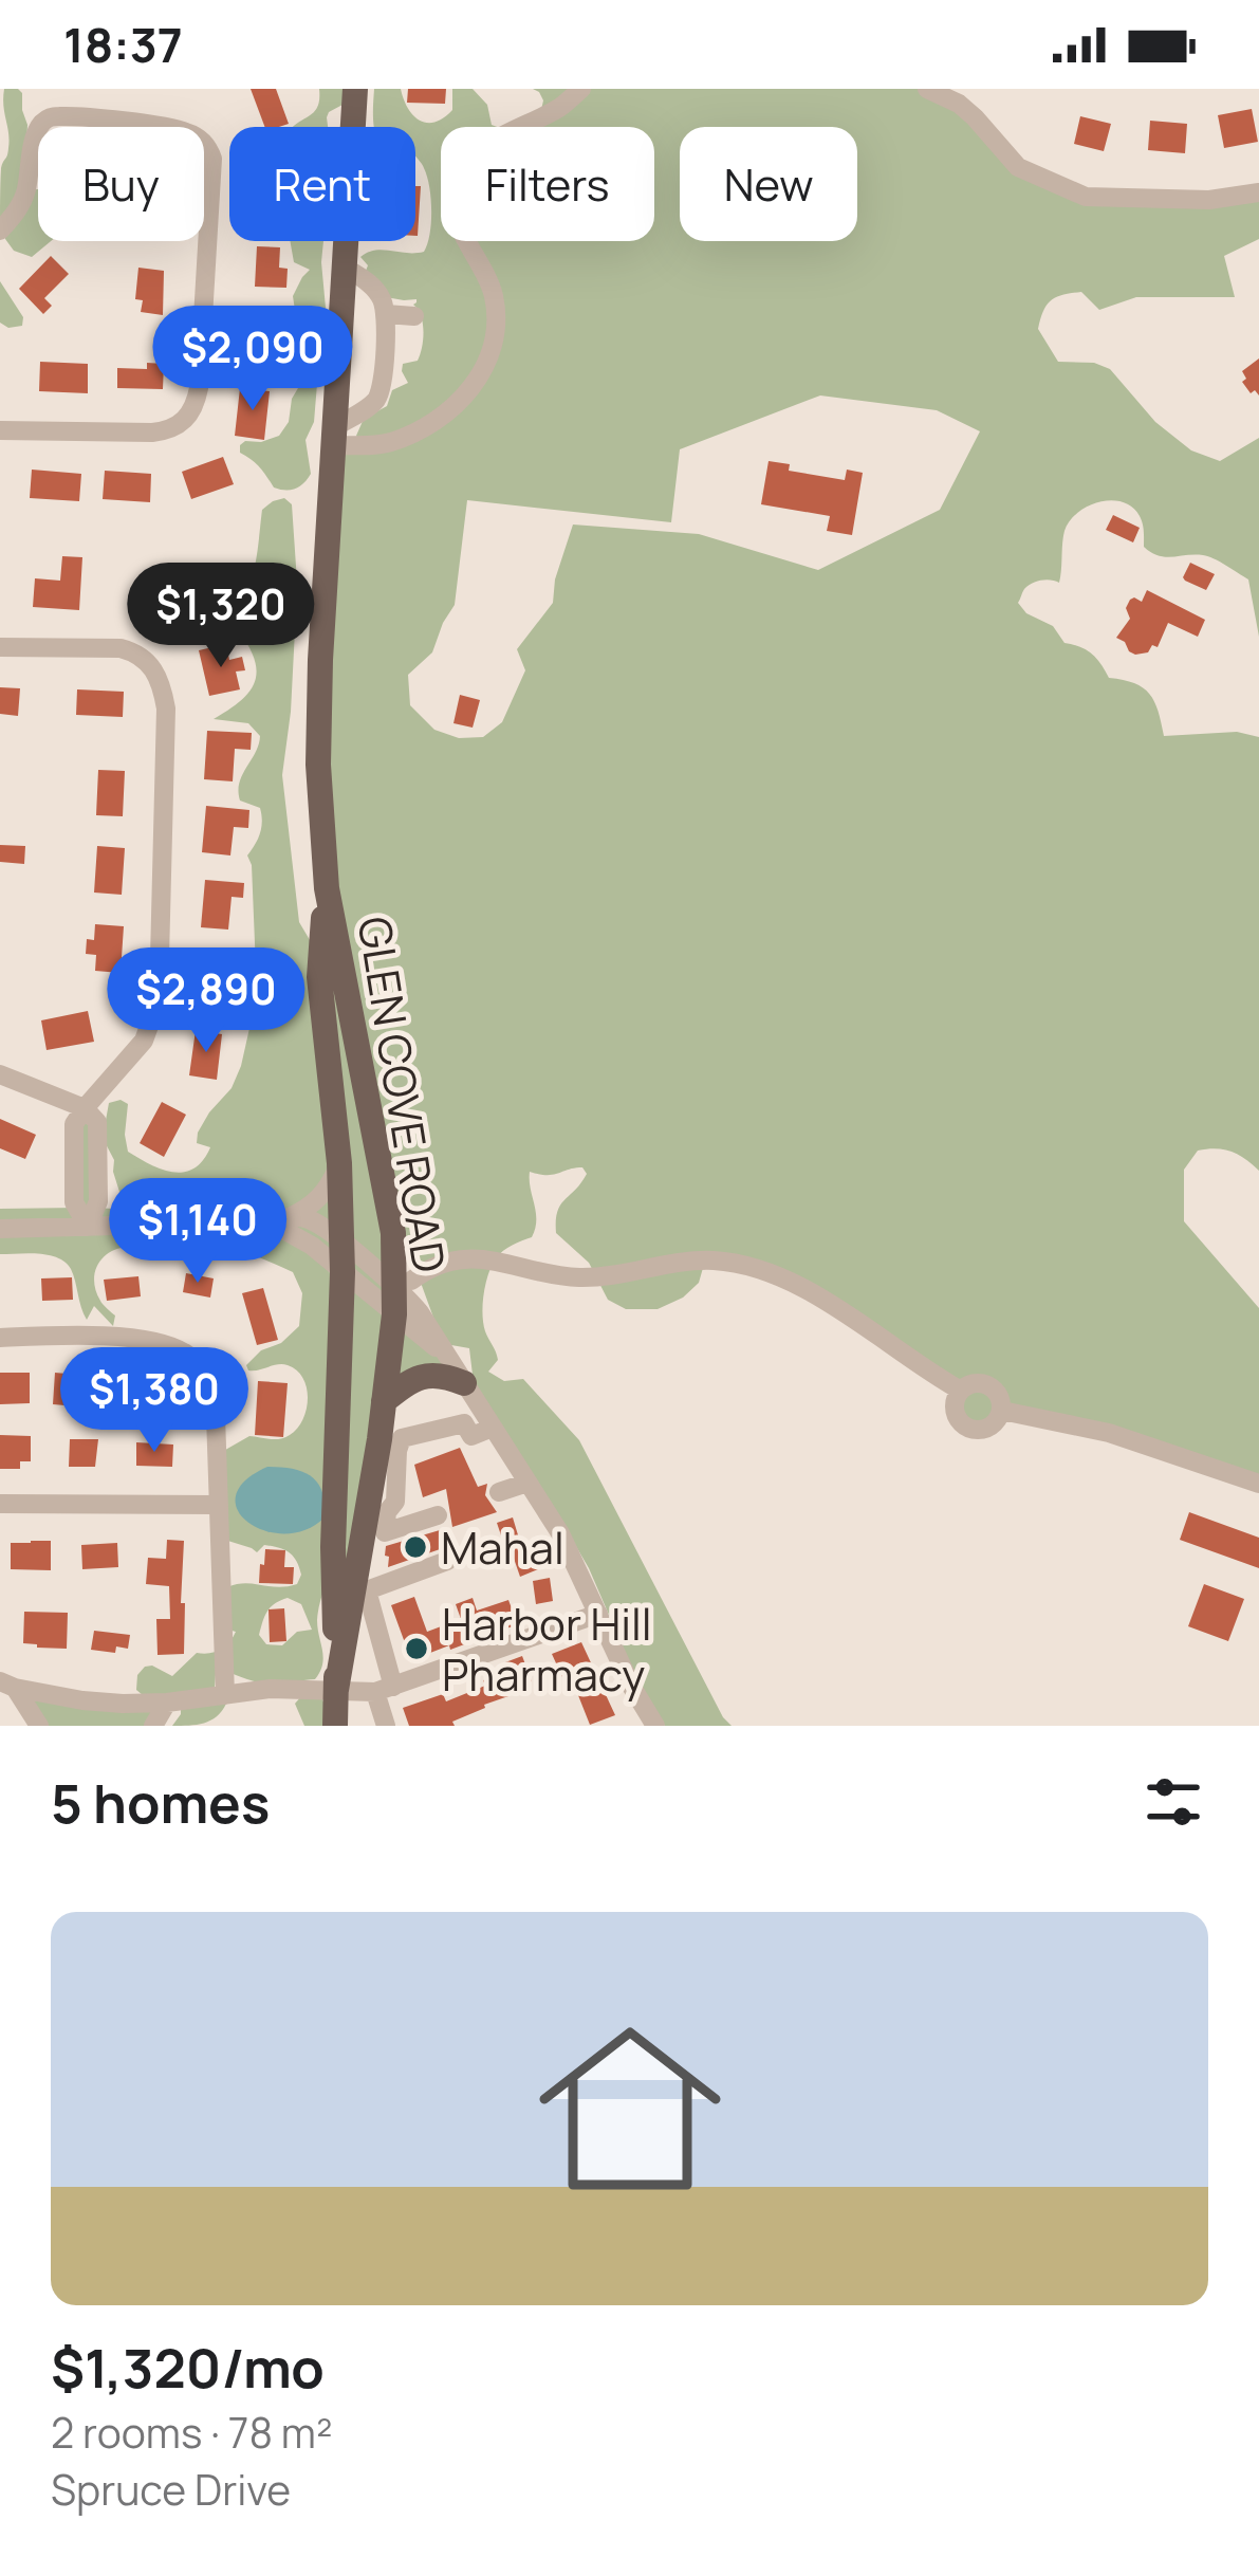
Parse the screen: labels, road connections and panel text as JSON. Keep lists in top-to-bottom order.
{
  "streets": {
    "main road": ["GLEN COVE ROAD"]
  },
  "places": ["Mahal", "Harbor Hill Pharmacy"],
  "page": {
    "status": "18:37",
    "chip": [
      "Buy",
      "Rent",
      "Filters",
      "New"
    ],
    "price": [
      "$2,090",
      "$1,320",
      "$2,890",
      "$1,140",
      "$1,380"
    ],
    "heading": "5 homes",
    "list": [
      {
        "name": "$1,320/mo",
        "note": "2 rooms · 78 m² · Spruce Drive"
      }
    ]
  }
}
